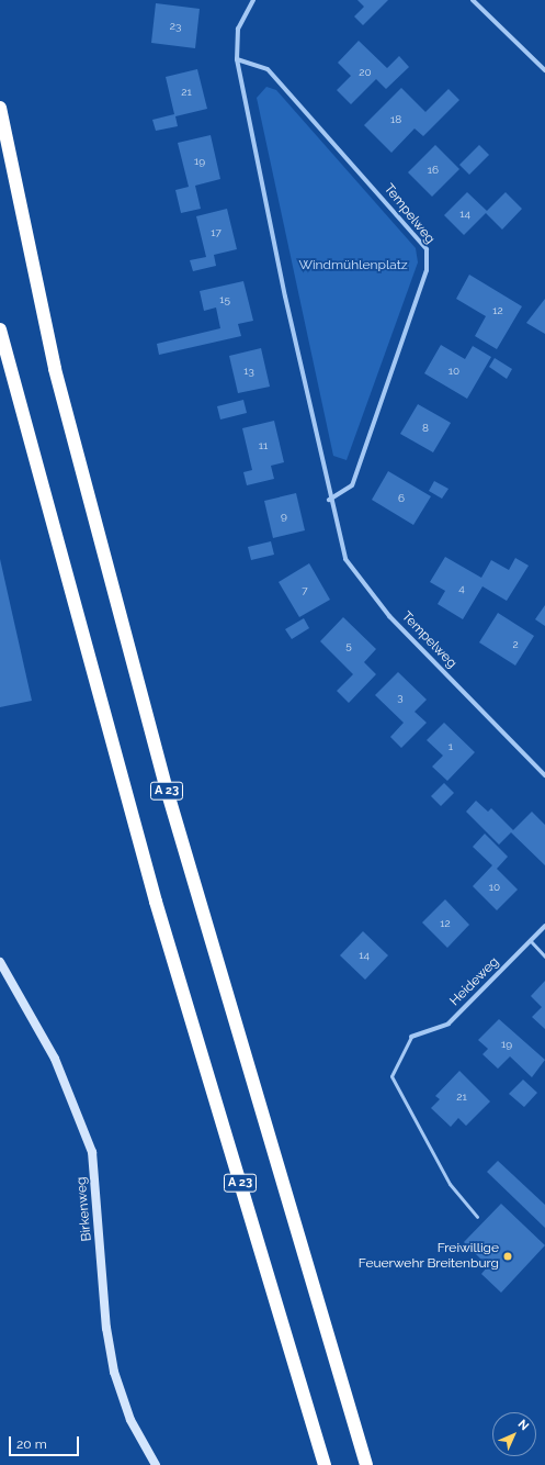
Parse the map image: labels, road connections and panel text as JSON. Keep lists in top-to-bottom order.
{
  "streets": {
    "highway": ["A 23"],
    "street": ["Tempelweg", "Heideweg", "Birkenweg"]
  },
  "parks": ["Windmühlenplatz"],
  "places": ["Freiwillige Feuerwehr Breitenburg"],
  "house_numbers": [
    "23",
    "20",
    "21",
    "18",
    "19",
    "16",
    "14",
    "17",
    "15",
    "12",
    "13",
    "10",
    "8",
    "11",
    "6",
    "9",
    "4",
    "7",
    "2",
    "5",
    "3",
    "1",
    "10",
    "12",
    "14",
    "19",
    "21"
  ],
  "scale_bar": "20 m",
  "north": "top right"
}
